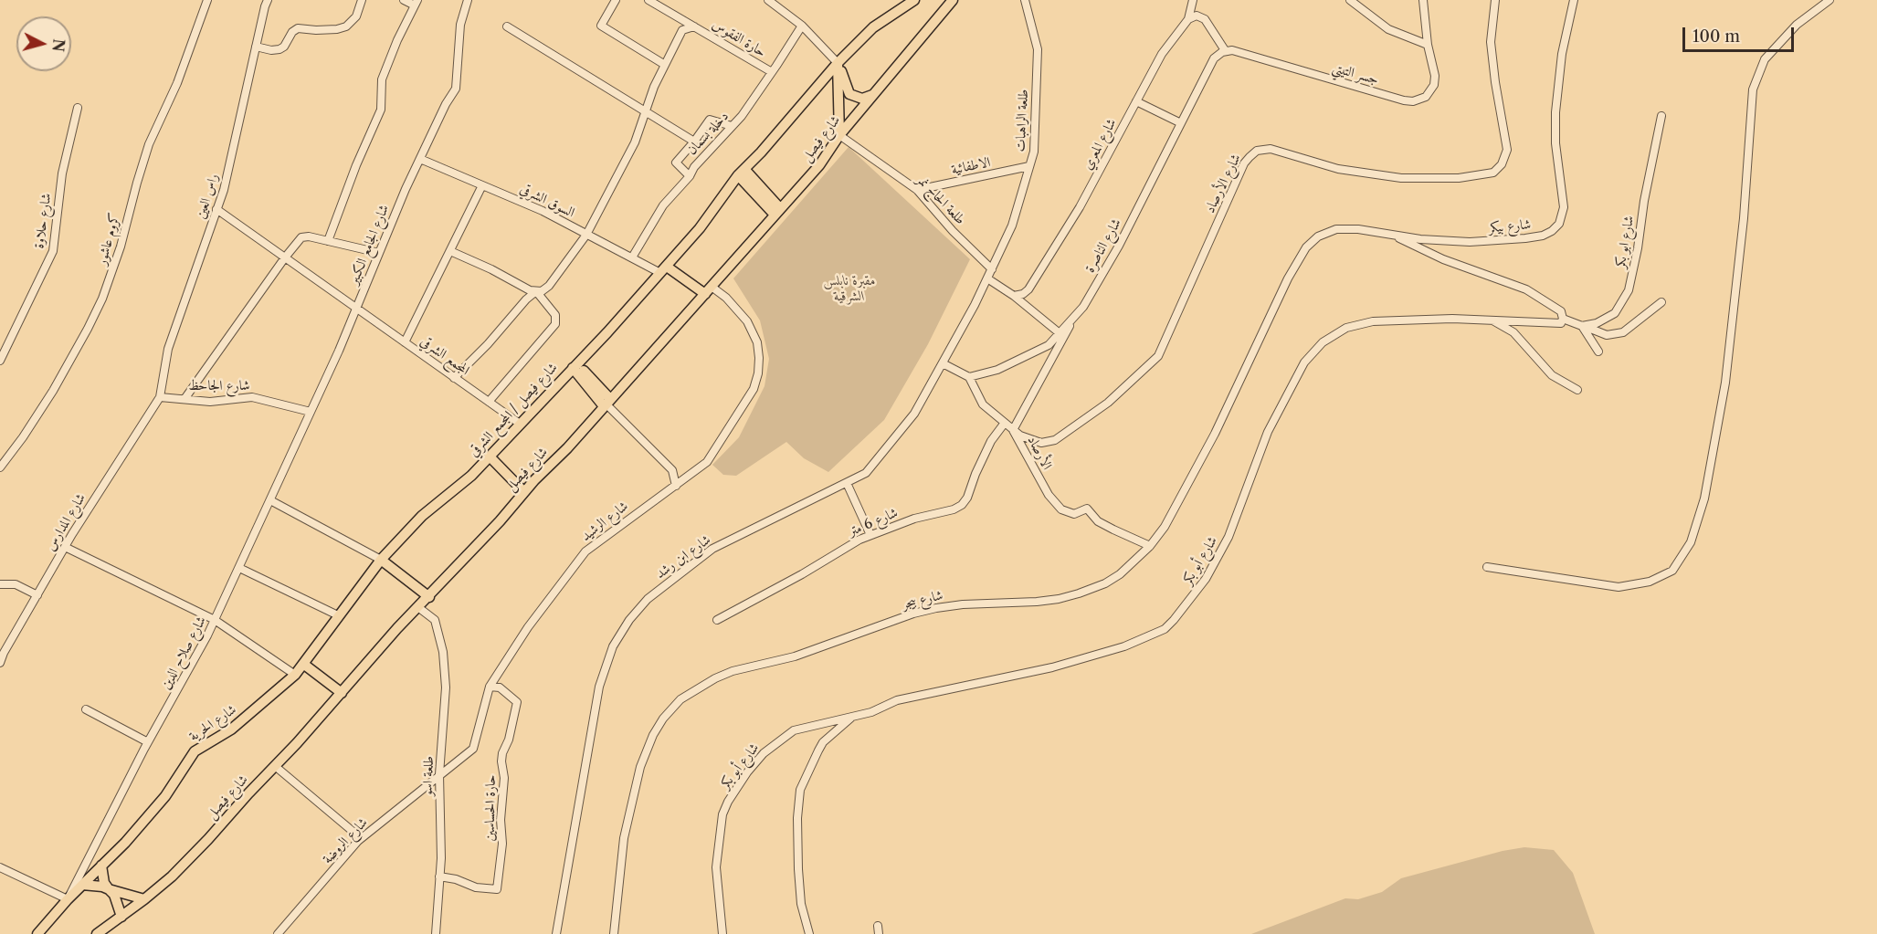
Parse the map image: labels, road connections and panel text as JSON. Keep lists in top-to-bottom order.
{
  "streets": {
    "main road": ["شارع فيصل", "شارع فيصل / المجمع الشرقي", "شارع الحرية"],
    "street": [
      "حارة الفقوس",
      "جسر التيتي",
      "طلعة الراهبات",
      "دخلة بسمان",
      "شارع المعري",
      "الاطفائية",
      "شارع الأرصاد",
      "راس العين",
      "طلعة الحاج نمر",
      "السوق الشرقي",
      "شارع حلاوة",
      "شارع بيكر",
      "كروم عاشور",
      "شارع ابو بكر",
      "شارع الجامع الكبير",
      "شارع الناصرة",
      "المجمع الشرقي",
      "شارع الجاحظ",
      "الأرصاد",
      "شارع الرشيد",
      "شارع المدارس",
      "شارع 6 متر",
      "شارع ابن رشد",
      "شارع أبو بكر",
      "شارع بيجر",
      "شارع صلاح الدين",
      "طلعة اسو",
      "حارة الحساسين",
      "شارع الروضة"
    ]
  },
  "crossings": [
    ["حارة الفقوس", "دخلة بسمان"],
    ["جسر التيتي", "شارع الناصرة"],
    ["طلعة الراهبات", "الاطفائية"],
    ["طلعة الراهبات", "طلعة الحاج نمر"],
    ["طلعة الراهبات", "شارع ابن رشد"],
    ["دخلة بسمان", "السوق الشرقي"],
    ["شارع فيصل", "طلعة الحاج نمر"],
    ["شارع فيصل", "شارع الرشيد"],
    ["شارع فيصل", "طلعة اسو"],
    ["الاطفائية", "طلعة الحاج نمر"],
    ["شارع الأرصاد", "شارع الناصرة"],
    ["شارع الأرصاد", "الأرصاد"],
    ["شارع الأرصاد", "شارع 6 متر"],
    ["راس العين", "المجمع الشرقي"],
    ["راس العين", "شارع الجاحظ"],
    ["راس العين", "شارع المدارس"],
    ["طلعة الحاج نمر", "شارع ابن رشد"],
    ["السوق الشرقي", "شارع الجامع الكبير"],
    ["السوق الشرقي", "شارع فيصل / المجمع الشرقي"],
    ["شارع بيكر", "شارع بيجر"],
    ["شارع الجامع الكبير", "المجمع الشرقي"],
    ["شارع الجامع الكبير", "شارع الجاحظ"],
    ["شارع الجامع الكبير", "شارع صلاح الدين"],
    ["شارع الناصرة", "الأرصاد"],
    ["المجمع الشرقي", "شارع فيصل / المجمع الشرقي"],
    ["شارع الجاحظ", "شارع المدارس"],
    ["شارع الجاحظ", "شارع صلاح الدين"],
    ["شارع فيصل / المجمع الشرقي", "شارع الحرية"],
    ["الأرصاد", "شارع بيجر"],
    ["شارع الرشيد", "طلعة اسو"],
    ["شارع الرشيد", "حارة الحساسين"],
    ["شارع الرشيد", "شارع الروضة"],
    ["شارع صلاح الدين", "شارع الحرية"],
    ["طلعة اسو", "حارة الحساسين"],
    ["طلعة اسو", "شارع الروضة"]
  ],
  "parks": ["مقبرة نابلس الشرقية"],
  "scale_bar": "100 m",
  "north": "right"
}
